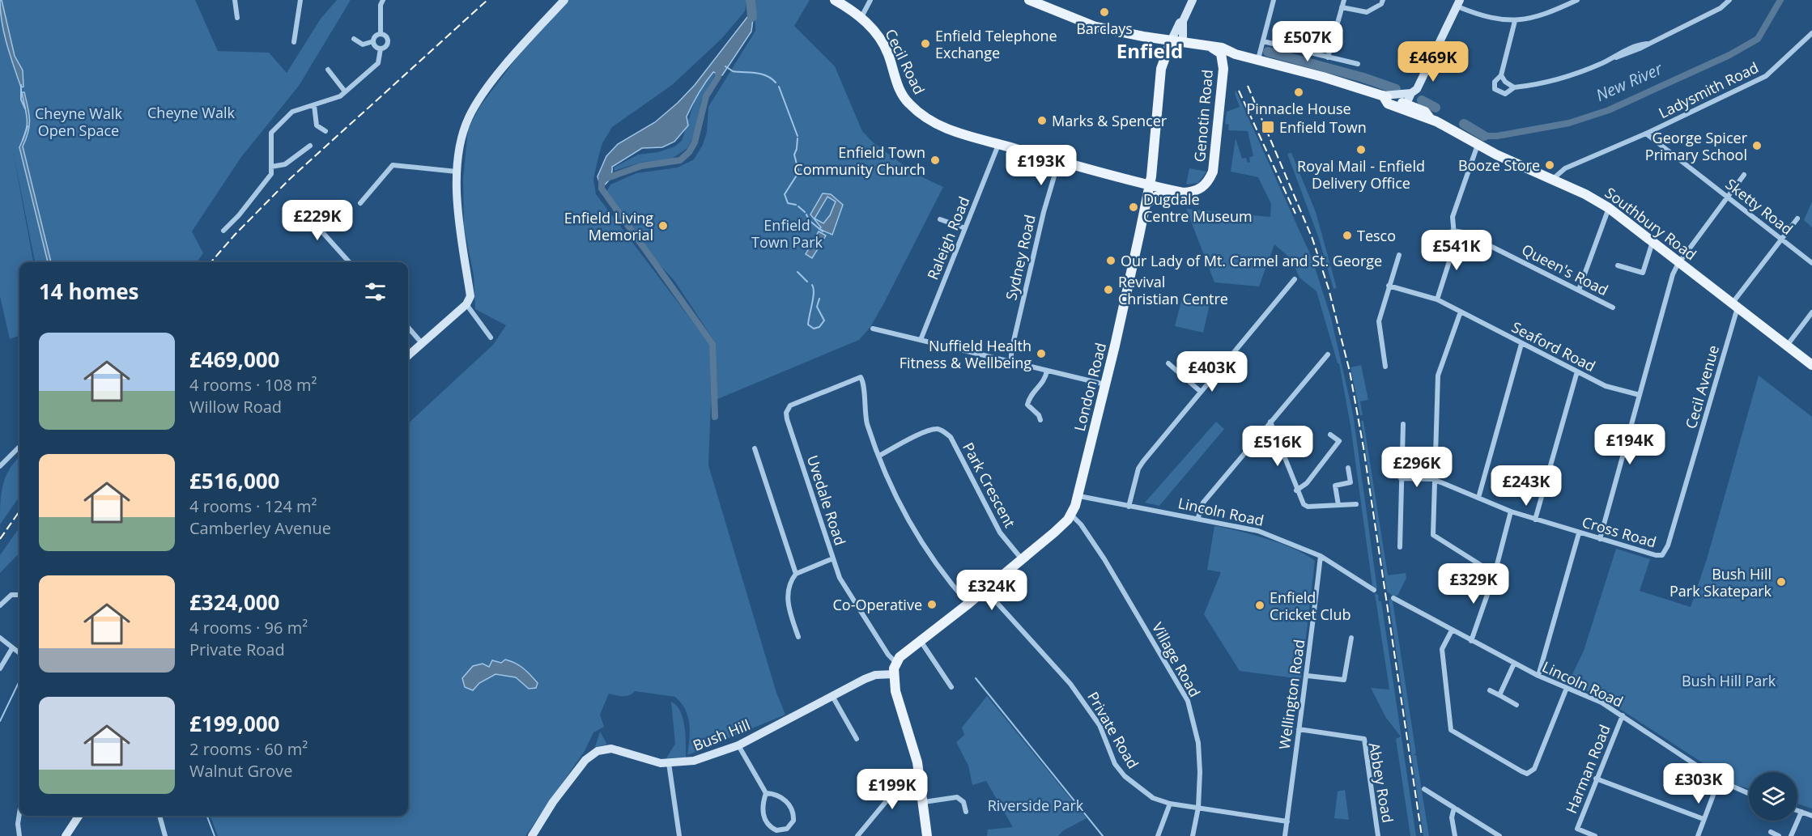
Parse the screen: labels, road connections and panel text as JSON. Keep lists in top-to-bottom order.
{
  "streets": {
    "main road": [
      "Cecil Road",
      "Genotin Road",
      "Southbury Road",
      "London Road"
    ],
    "street": [
      "Ladysmith Road",
      "Sketty Road",
      "Raleigh Road",
      "Sydney Road",
      "Queen's Road",
      "Seaford Road",
      "Cecil Avenue",
      "Park Crescent",
      "Uvedale Road",
      "Lincoln Road",
      "Cross Road",
      "Village Road",
      "Wellington Road",
      "Private Road",
      "Bush Hill",
      "Harman Road",
      "Abbey Road"
    ]
  },
  "crossings": [
    ["Cecil Road", "Raleigh Road"],
    ["Cecil Road", "Sydney Road"],
    ["Cecil Road", "London Road"],
    ["Ladysmith Road", "Sketty Road"],
    ["Ladysmith Road", "Southbury Road"],
    ["Genotin Road", "Southbury Road"],
    ["Genotin Road", "London Road"],
    ["Southbury Road", "London Road"],
    ["Southbury Road", "Cecil Avenue"],
    ["London Road", "Park Crescent"],
    ["London Road", "Uvedale Road"],
    ["London Road", "Lincoln Road"],
    ["London Road", "Village Road"],
    ["London Road", "Private Road"],
    ["Cecil Avenue", "Cross Road"],
    ["Park Crescent", "Uvedale Road"],
    ["Lincoln Road", "Wellington Road"],
    ["Lincoln Road", "Harman Road"],
    ["Village Road", "Private Road"],
    ["Wellington Road", "Private Road"],
    ["Wellington Road", "Abbey Road"]
  ],
  "districts": ["Enfield"],
  "water": ["New River"],
  "parks": [
    "Cheyne Walk",
    "Cheyne Walk Open Space",
    "Enfield Town Park",
    "Bush Hill Park",
    "Riverside Park"
  ],
  "places": {
    "other": [
      "Barclays",
      "Enfield Telephone Exchange",
      "Pinnacle House",
      "Marks & Spencer",
      "George Spicer Primary School",
      "Royal Mail - Enfield Delivery Office",
      "Enfield Town Community Church",
      "Booze Store",
      "Dugdale Centre Museum",
      "Enfield Living Memorial",
      "Tesco",
      "Our Lady of Mt. Carmel and St. George",
      "Revival Christian Centre",
      "Nuffield Health Fitness & Wellbeing",
      "Bush Hill Park Skatepark",
      "Co-Operative",
      "Enfield Cricket Club"
    ],
    "transit": ["Enfield Town"]
  },
  "page": {
    "price": [
      "£507K",
      "£469K",
      "£193K",
      "£229K",
      "£541K",
      "£403K",
      "£194K",
      "£516K",
      "£296K",
      "£243K",
      "£329K",
      "£324K",
      "£303K",
      "£199K"
    ],
    "heading": "14 homes",
    "list": [
      {
        "name": "£469,000",
        "note": "4 rooms · 108 m² · Willow Road"
      },
      {
        "name": "£516,000",
        "note": "4 rooms · 124 m² · Camberley Avenue"
      },
      {
        "name": "£324,000",
        "note": "4 rooms · 96 m² · Private Road"
      },
      {
        "name": "£199,000",
        "note": "2 rooms · 60 m² · Walnut Grove"
      }
    ]
  }
}
